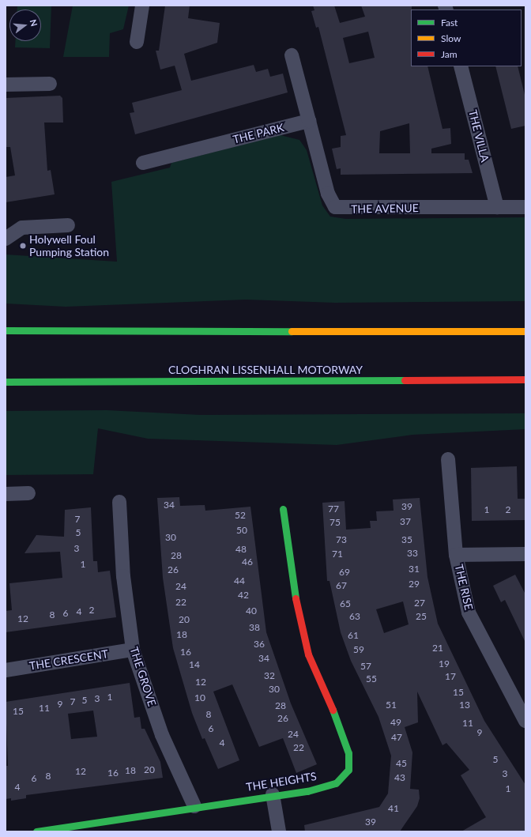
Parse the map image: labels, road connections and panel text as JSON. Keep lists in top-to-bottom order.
{
  "streets": {
    "main road": ["CLOGHRAN LISSENHALL MOTORWAY", "THE HEIGHTS"],
    "street": [
      "THE PARK",
      "THE VILLA",
      "THE AVENUE",
      "THE RISE",
      "THE CRESCENT",
      "THE GROVE"
    ]
  },
  "crossings": [
    ["THE PARK", "THE AVENUE"],
    ["THE VILLA", "THE AVENUE"],
    ["THE CRESCENT", "THE GROVE"],
    ["THE GROVE", "THE HEIGHTS"]
  ],
  "places": ["Holywell Foul Pumping Station"],
  "house_numbers": [
    "34",
    "39",
    "77",
    "1",
    "2",
    "52",
    "7",
    "37",
    "75",
    "50",
    "5",
    "30",
    "73",
    "35",
    "3",
    "48",
    "33",
    "71",
    "28",
    "46",
    "1",
    "31",
    "26",
    "69",
    "44",
    "29",
    "67",
    "24",
    "42",
    "22",
    "27",
    "65",
    "2",
    "40",
    "4",
    "6",
    "8",
    "63",
    "25",
    "12",
    "20",
    "38",
    "18",
    "61",
    "36",
    "21",
    "59",
    "16",
    "34",
    "19",
    "14",
    "57",
    "32",
    "17",
    "55",
    "12",
    "30",
    "15",
    "1",
    "10",
    "3",
    "5",
    "7",
    "9",
    "51",
    "13",
    "28",
    "11",
    "15",
    "8",
    "26",
    "49",
    "11",
    "6",
    "9",
    "24",
    "47",
    "4",
    "22",
    "5",
    "45",
    "20",
    "18",
    "12",
    "16",
    "3",
    "8",
    "43",
    "6",
    "4",
    "1",
    "41",
    "39"
  ],
  "legend": ["Fast", "Slow", "Jam"],
  "north": "right"
}
